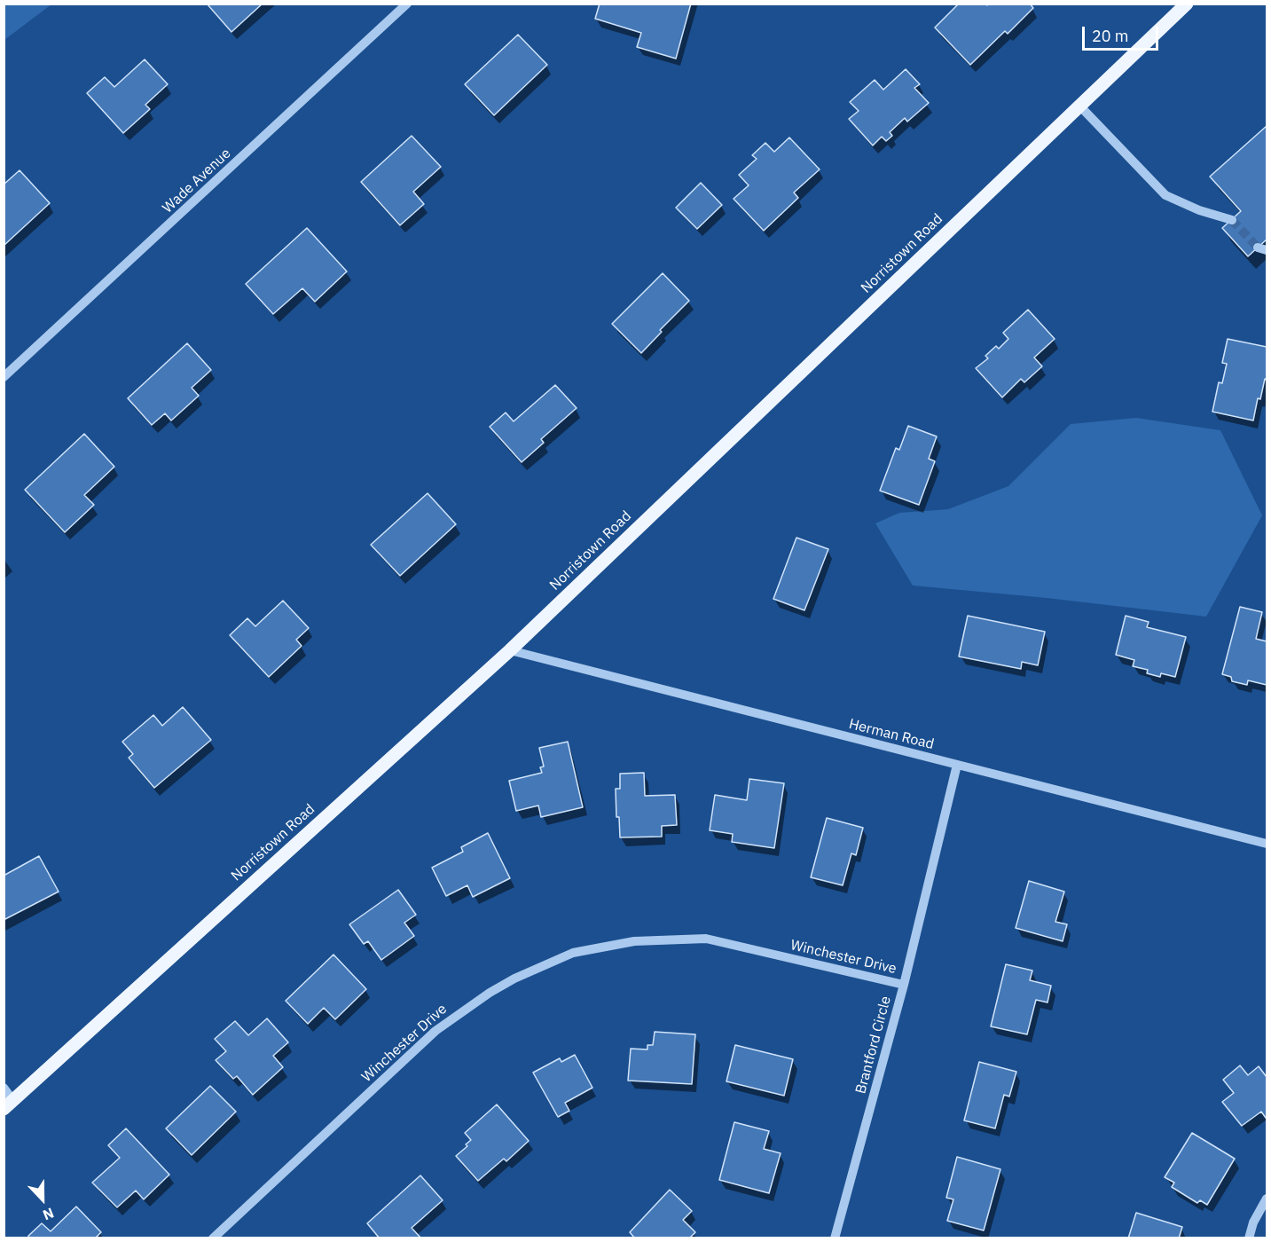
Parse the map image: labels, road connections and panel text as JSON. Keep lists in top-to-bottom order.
{
  "streets": {
    "main road": ["Norristown Road"],
    "street": [
      "Wade Avenue",
      "Herman Road",
      "Winchester Drive",
      "Brantford Circle"
    ]
  },
  "crossings": [
    ["Norristown Road", "Herman Road"],
    ["Herman Road", "Brantford Circle"],
    ["Winchester Drive", "Brantford Circle"]
  ],
  "scale_bar": "20 m",
  "north": "bottom"
}
